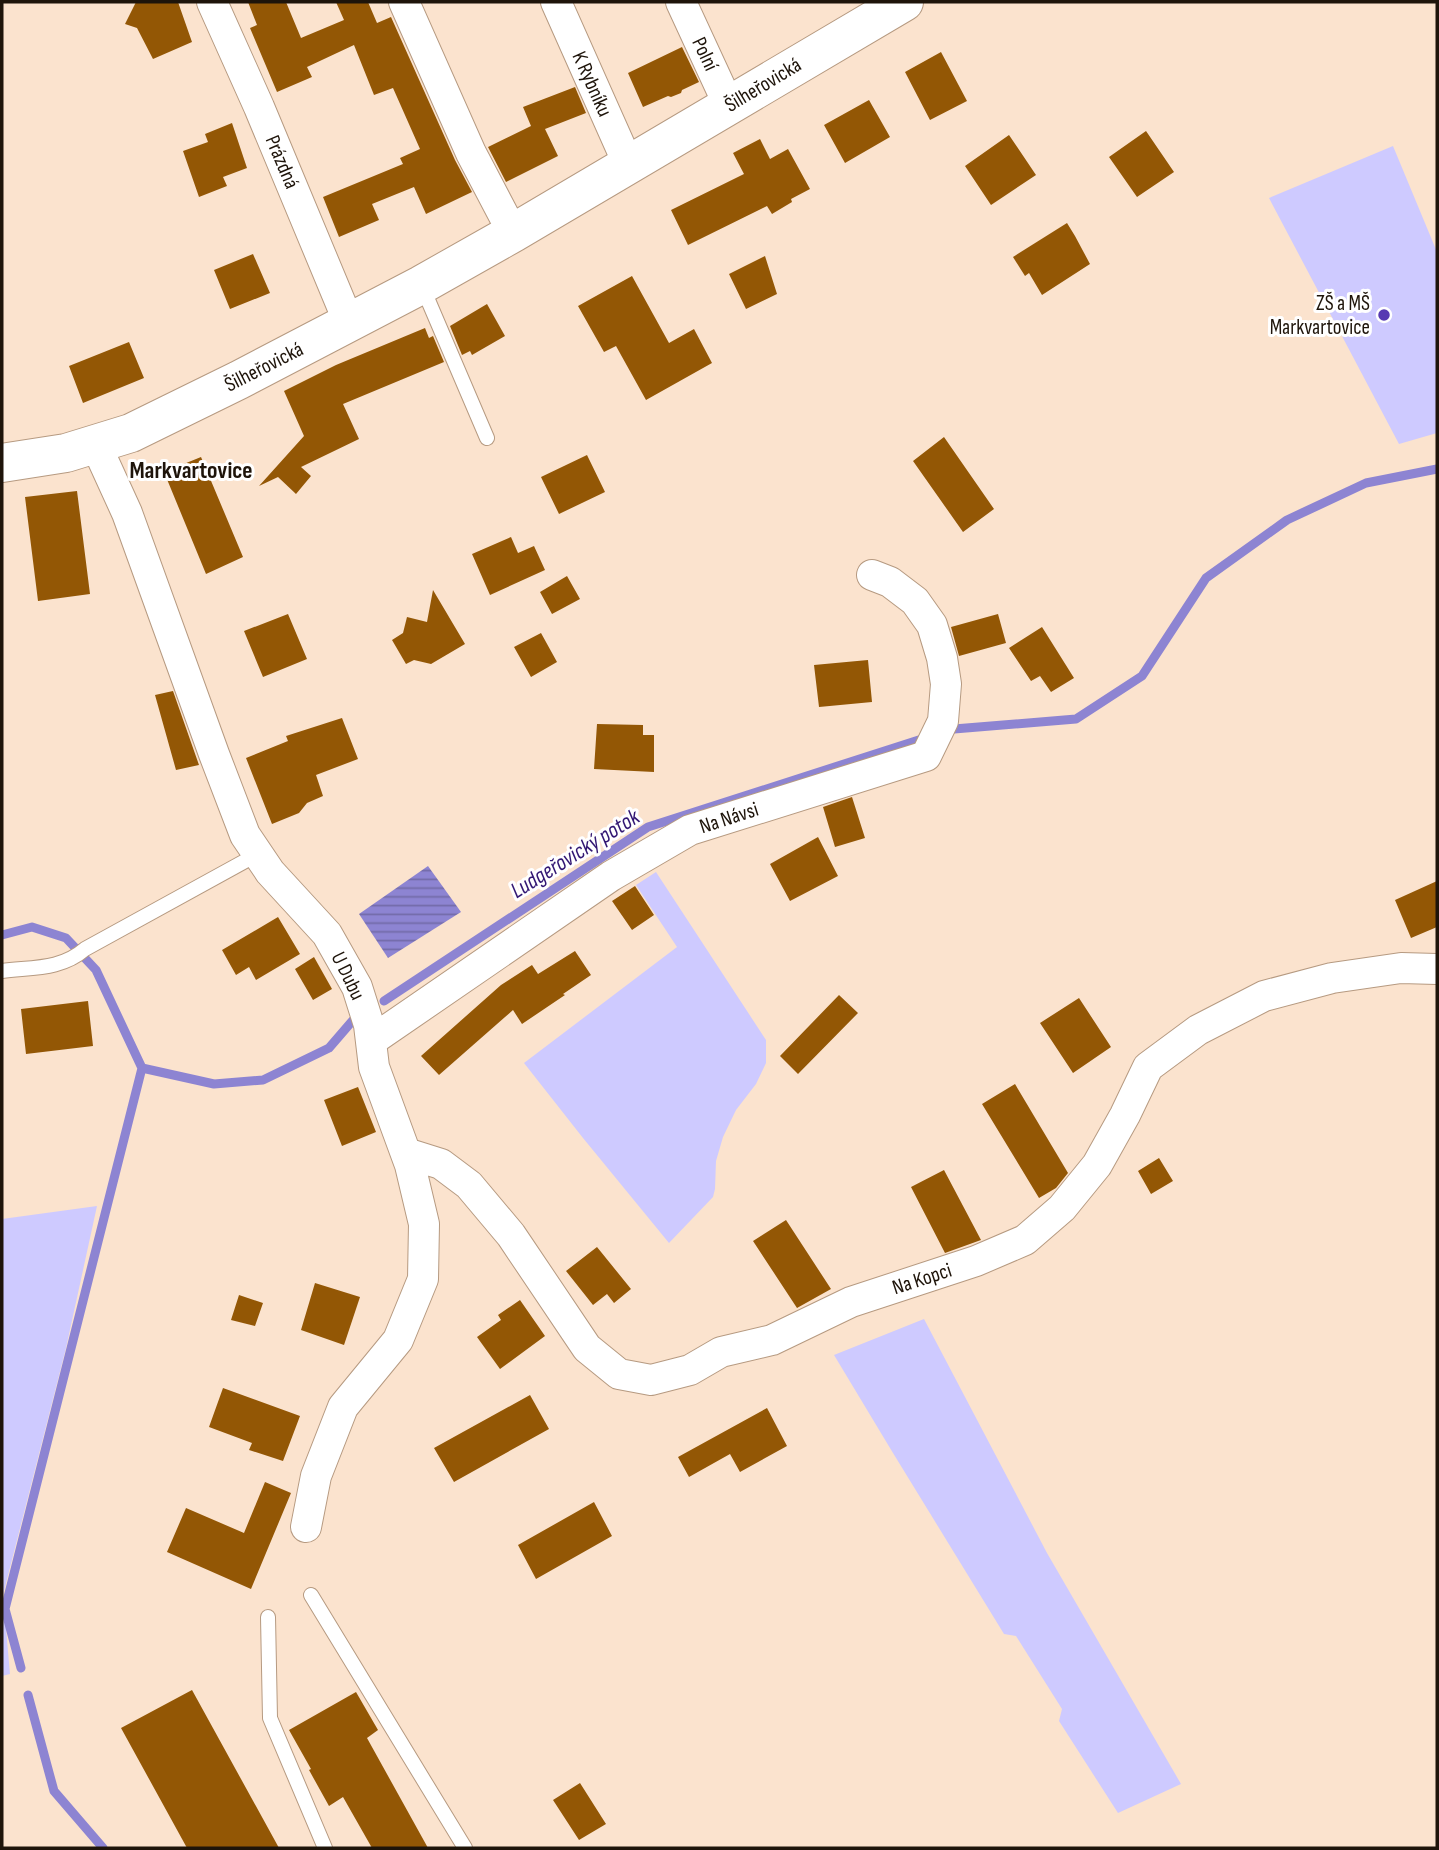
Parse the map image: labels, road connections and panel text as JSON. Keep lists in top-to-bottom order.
{
  "streets": {
    "street": [
      "Polní",
      "K Rybníku",
      "Šilheřovická",
      "Prázdná",
      "Na Návsi",
      "U Dubu",
      "Na Kopci"
    ]
  },
  "crossings": [
    ["Polní", "Šilheřovická"],
    ["K Rybníku", "Šilheřovická"],
    ["Šilheřovická", "Prázdná"],
    ["Šilheřovická", "U Dubu"],
    ["Na Návsi", "U Dubu"],
    ["U Dubu", "Na Kopci"]
  ],
  "districts": ["Markvartovice"],
  "water": ["Ludgeřovický potok"],
  "places": ["ZŠ a MŠ Markvartovice"]
}
